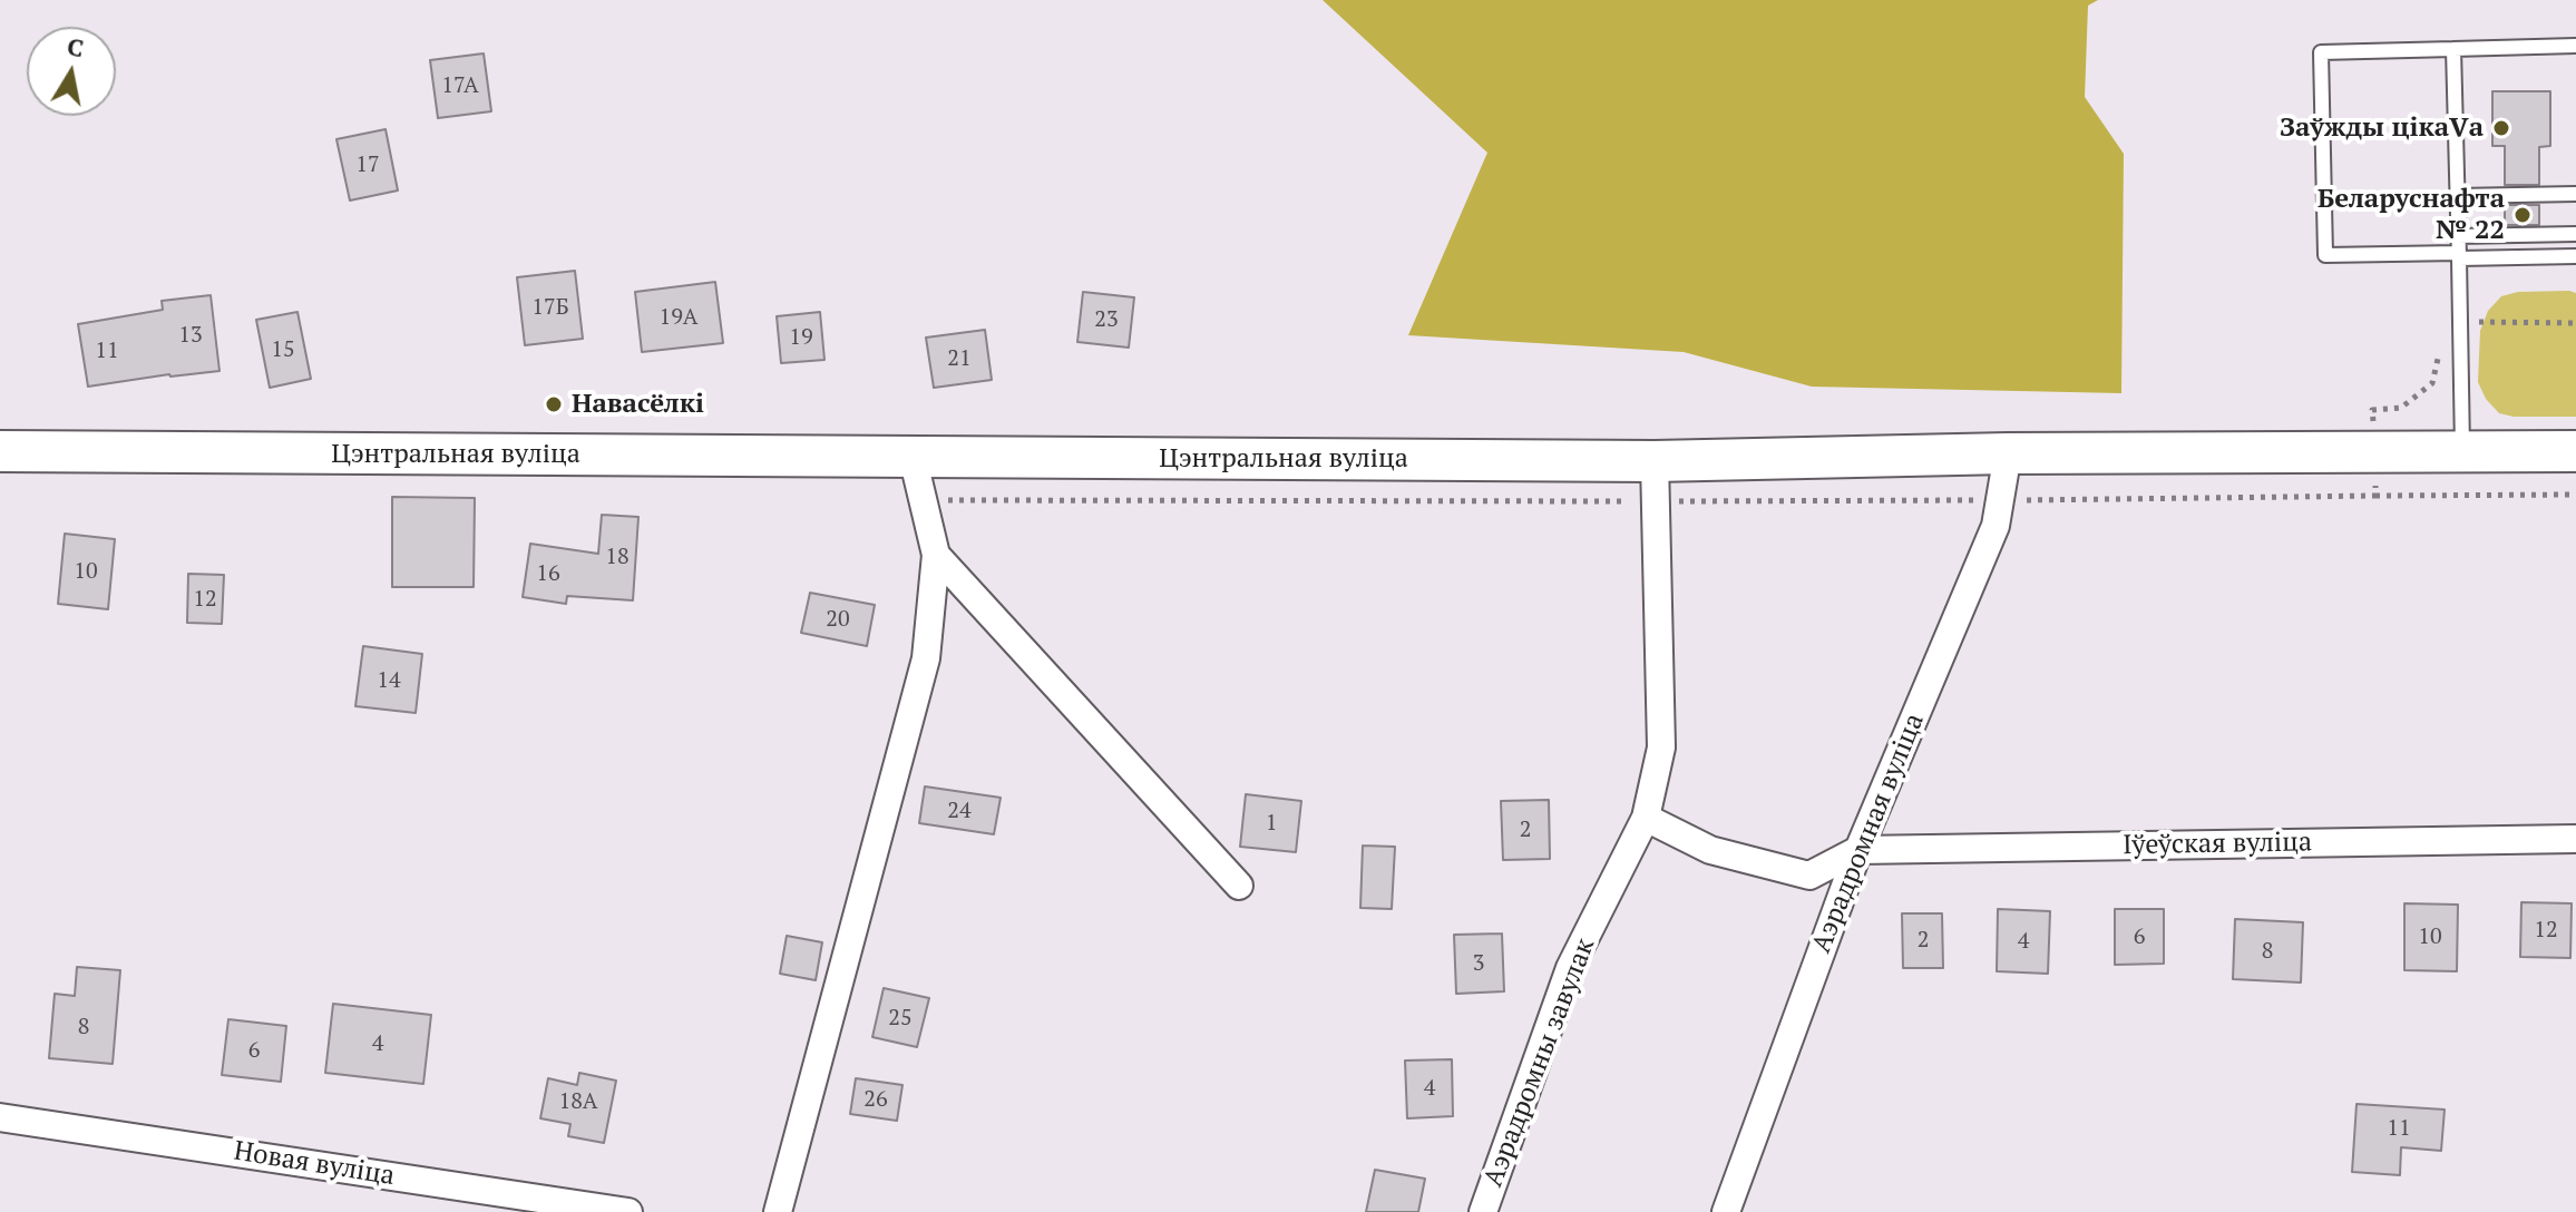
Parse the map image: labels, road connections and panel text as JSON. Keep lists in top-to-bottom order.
{
  "streets": {
    "main road": ["Цэнтральная вуліца"],
    "street": [
      "Аэрадромная вуліца",
      "Іўеўская вуліца",
      "Аэрадромны завулак",
      "Новая вуліца"
    ]
  },
  "crossings": [
    ["Цэнтральная вуліца", "Аэрадромная вуліца"],
    ["Цэнтральная вуліца", "Аэрадромны завулак"],
    ["Аэрадромная вуліца", "Іўеўская вуліца"]
  ],
  "places": ["Заўжды цікаVа", "Беларуснафта № 22", "Навасёлкі"],
  "house_numbers": [
    "17А",
    "17",
    "17Б",
    "19А",
    "23",
    "13",
    "19",
    "15",
    "11",
    "21",
    "18",
    "10",
    "16",
    "12",
    "20",
    "14",
    "24",
    "1",
    "2",
    "12",
    "6",
    "10",
    "2",
    "4",
    "8",
    "3",
    "25",
    "8",
    "4",
    "6",
    "4",
    "26",
    "18А",
    "11"
  ],
  "north": "top"
}
